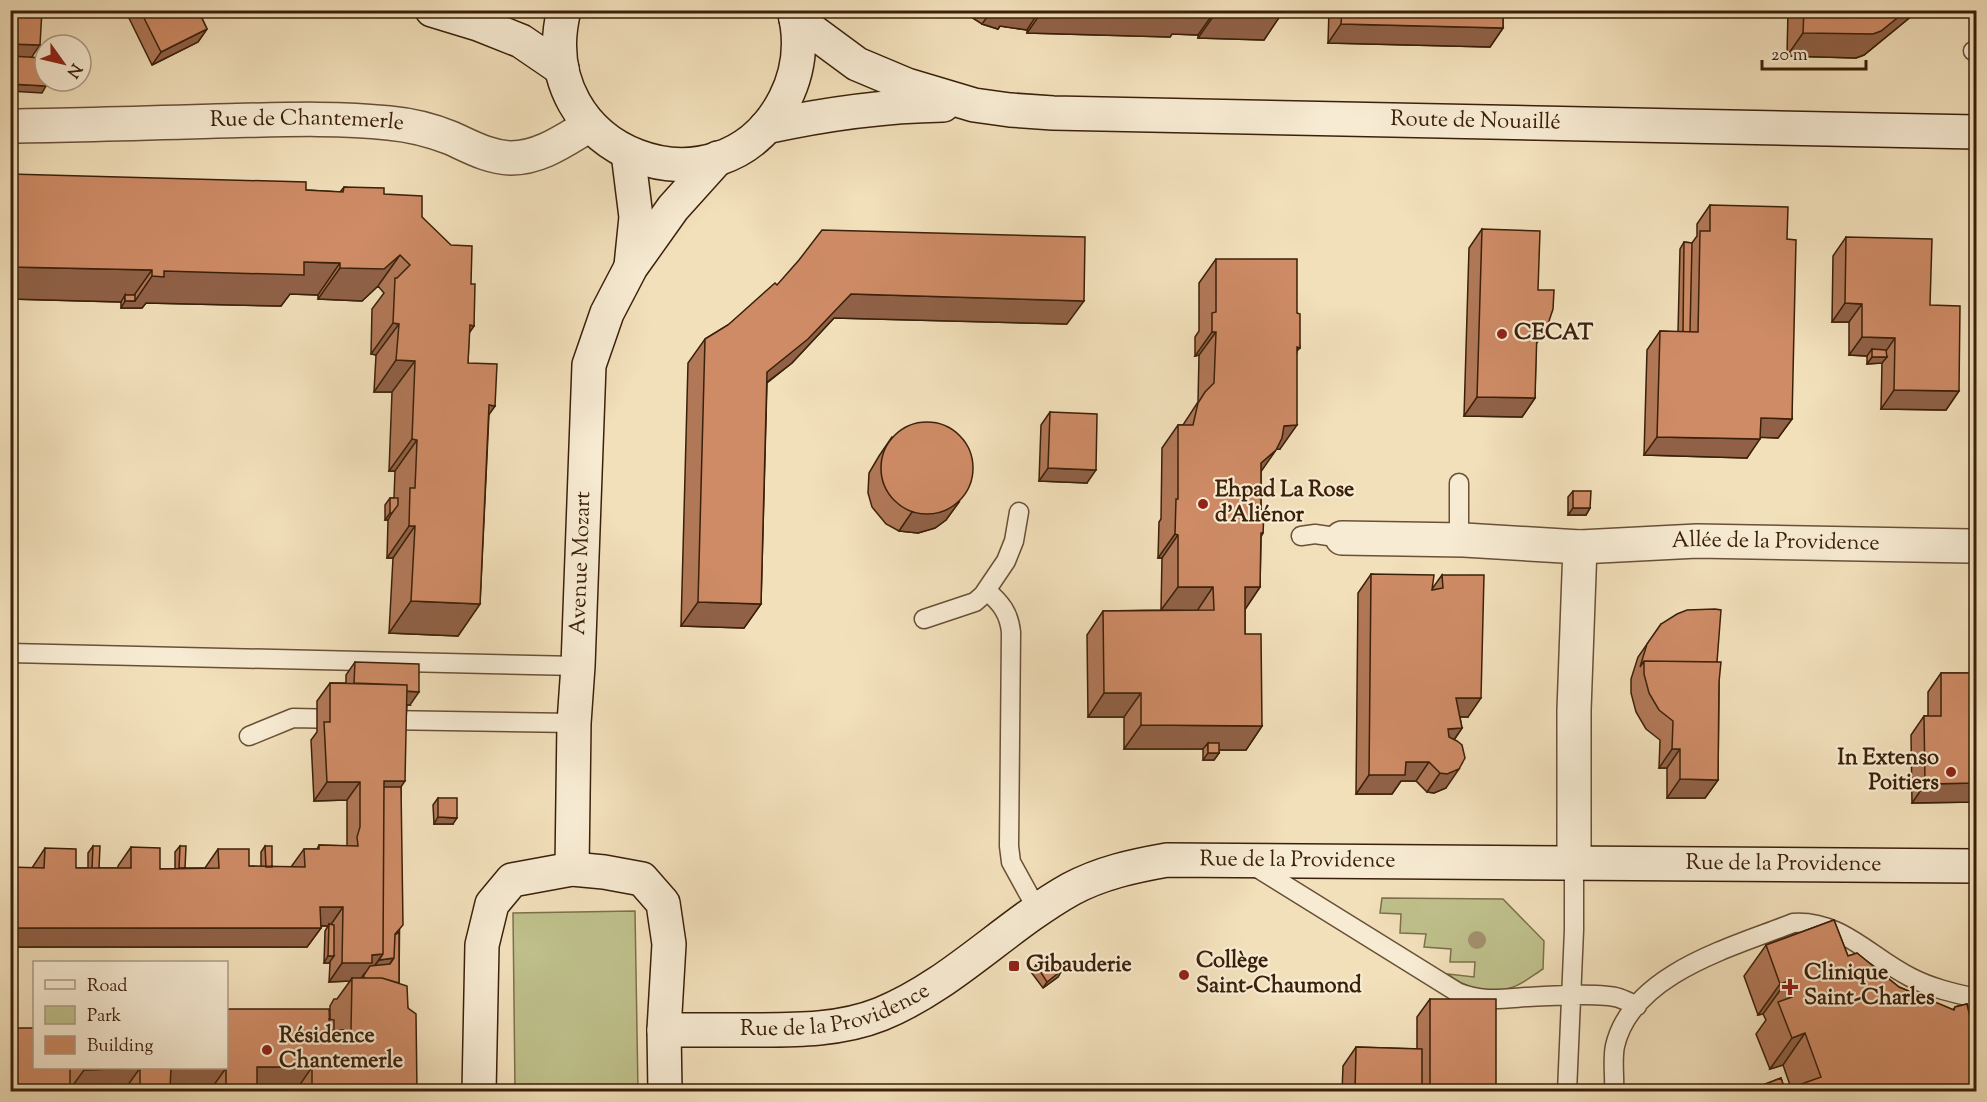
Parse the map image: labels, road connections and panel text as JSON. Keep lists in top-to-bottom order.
{
  "streets": {
    "street": [
      "Route de Nouaillé",
      "Rue de Chantemerle",
      "Allée de la Providence",
      "Avenue Mozart",
      "Rue de la Providence"
    ]
  },
  "places": {
    "other": [
      "CECAT",
      "Ehpad La Rose d'Aliénor",
      "In Extenso Poitiers",
      "Collège Saint-Chaumond",
      "Résidence Chantemerle"
    ],
    "transit": ["Gibauderie"],
    "health": ["Clinique Saint-Charles"]
  },
  "legend": ["Road", "Park", "Building"],
  "scale_bar": "20 m",
  "north": "bottom right"
}
